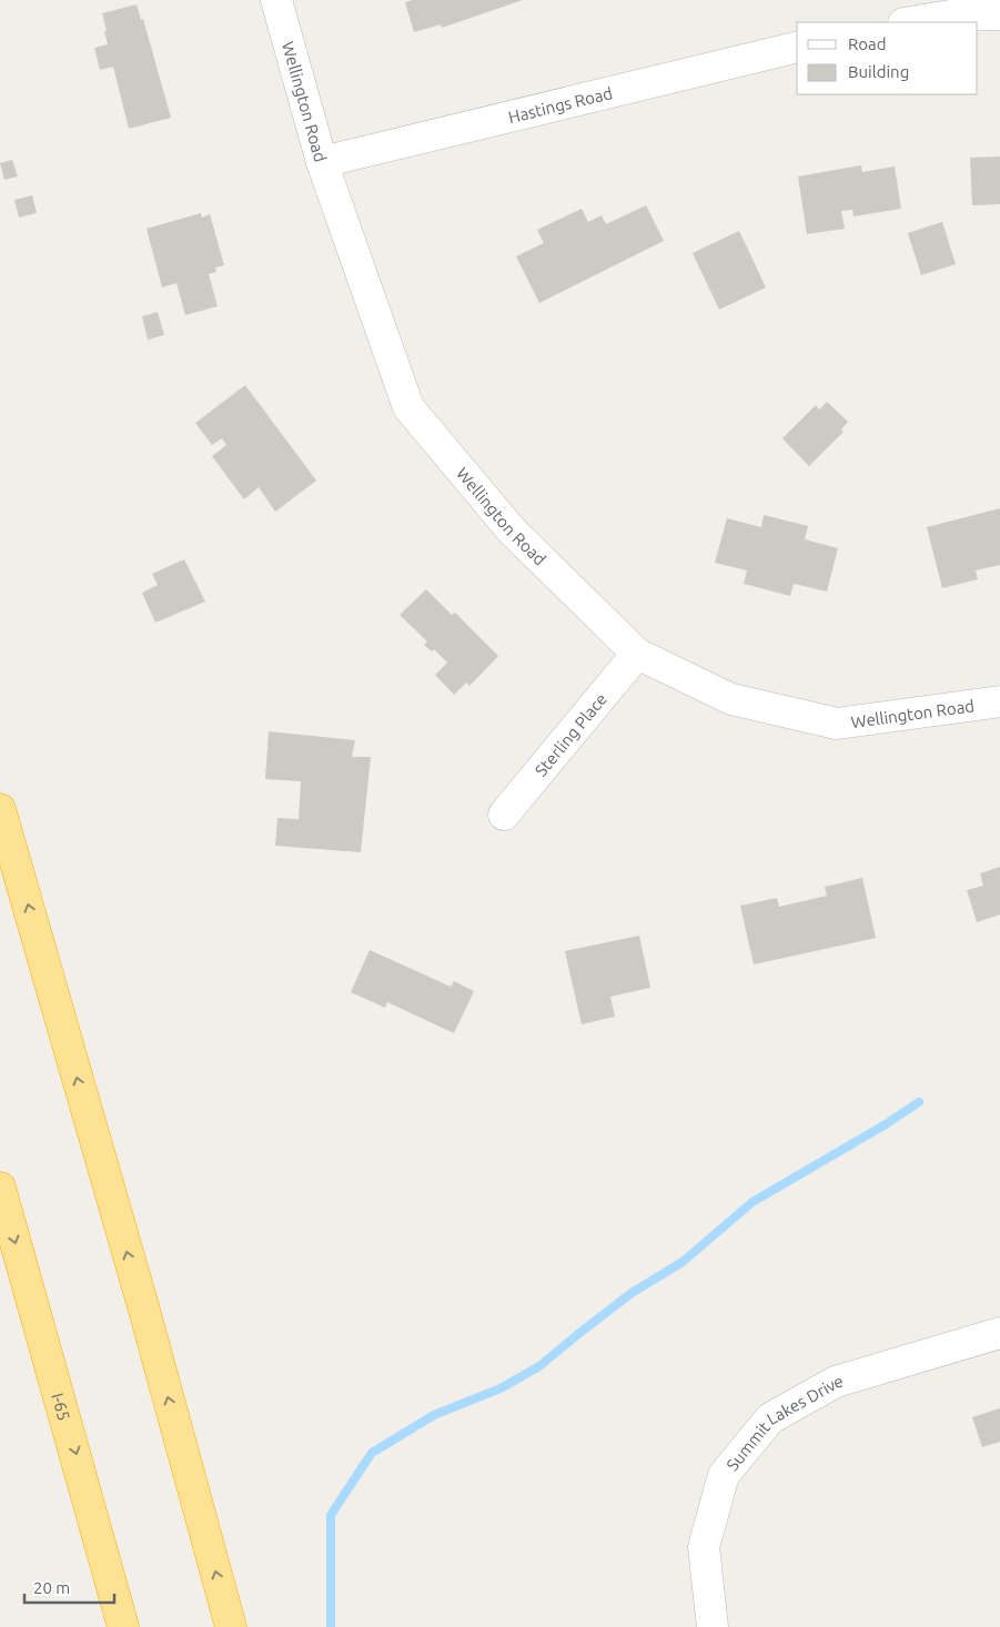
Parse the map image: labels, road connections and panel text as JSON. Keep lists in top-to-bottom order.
{
  "streets": {
    "highway": ["I-65"],
    "street": [
      "Wellington Road",
      "Hastings Road",
      "Sterling Place",
      "Summit Lakes Drive"
    ]
  },
  "crossings": [
    ["Wellington Road", "Hastings Road"],
    ["Wellington Road", "Sterling Place"]
  ],
  "legend": ["Road", "Building"],
  "scale_bar": "20 m"
}
